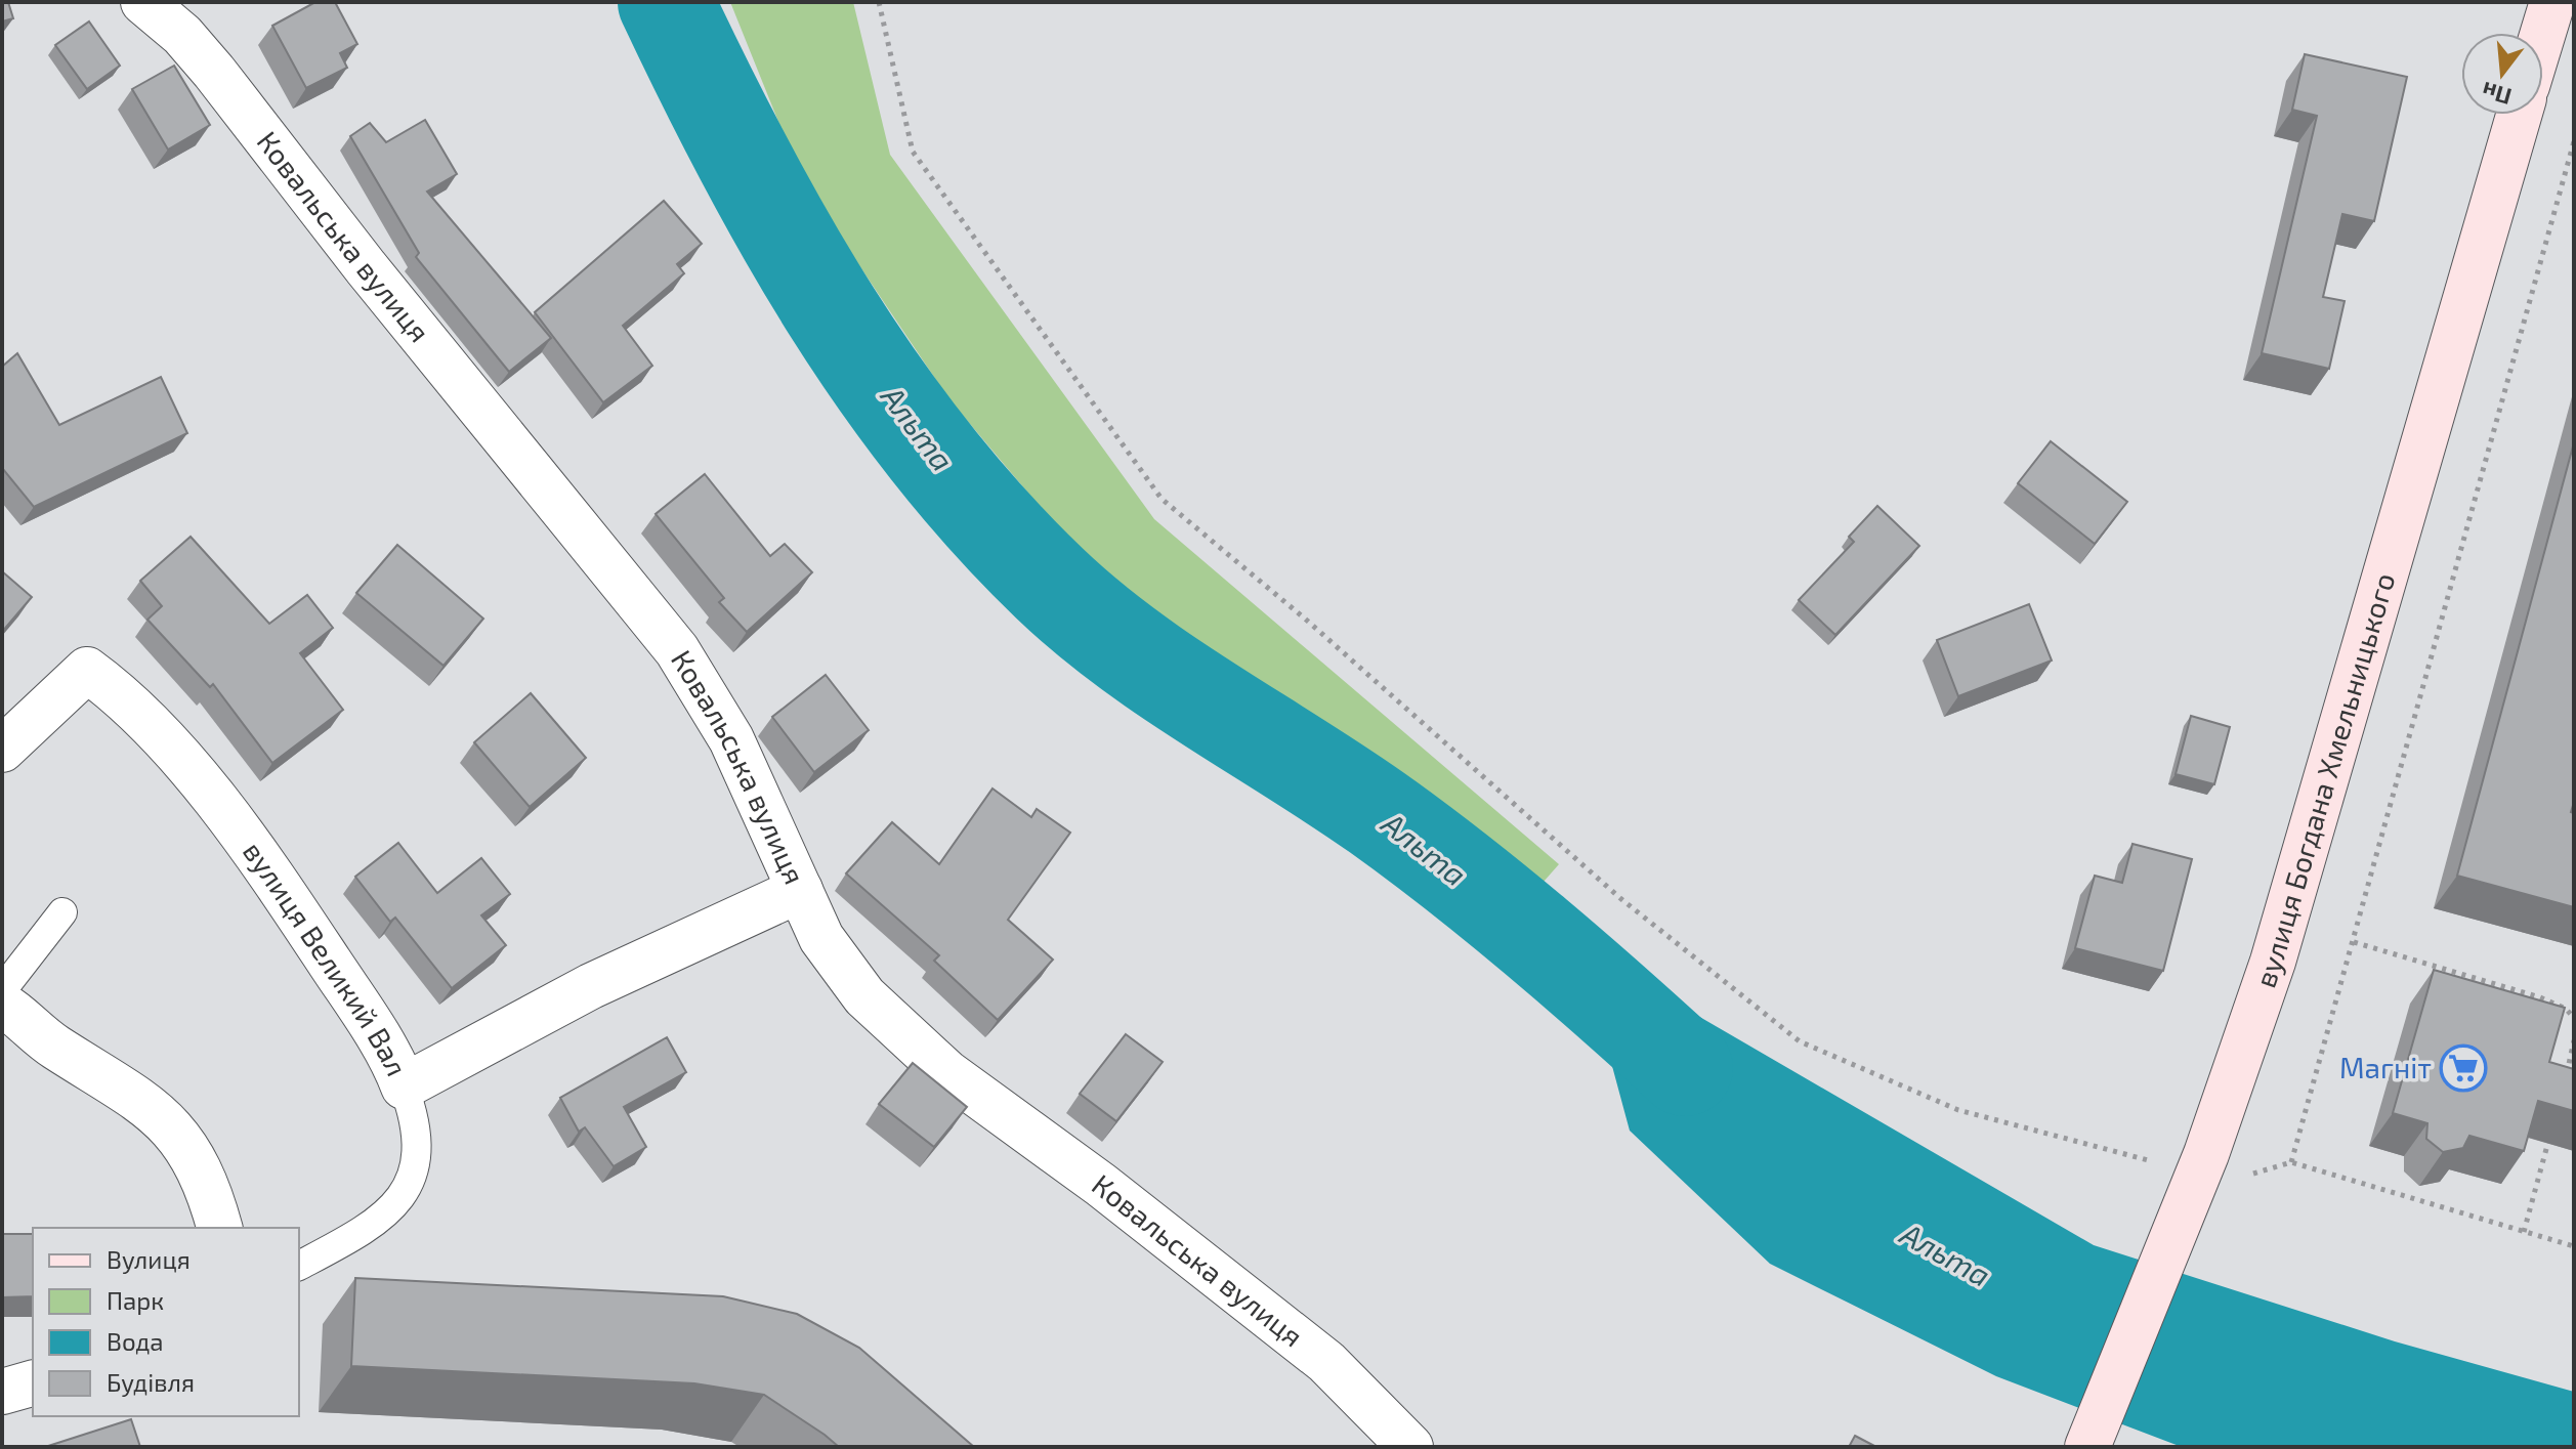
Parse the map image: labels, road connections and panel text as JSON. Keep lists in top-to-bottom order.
{
  "streets": {
    "main road": ["вулиця Богдана Хмельницького"],
    "street": ["Ковальська вулиця", "вулиця Великий Вал"]
  },
  "crossings": [
    ["Ковальська вулиця", "вулиця Великий Вал"]
  ],
  "water": ["Альта"],
  "places": {
    "supermarket": ["Магніт"]
  },
  "legend": [
    "Вулиця",
    "Парк",
    "Вода",
    "Будівля"
  ],
  "north": "bottom"
}
